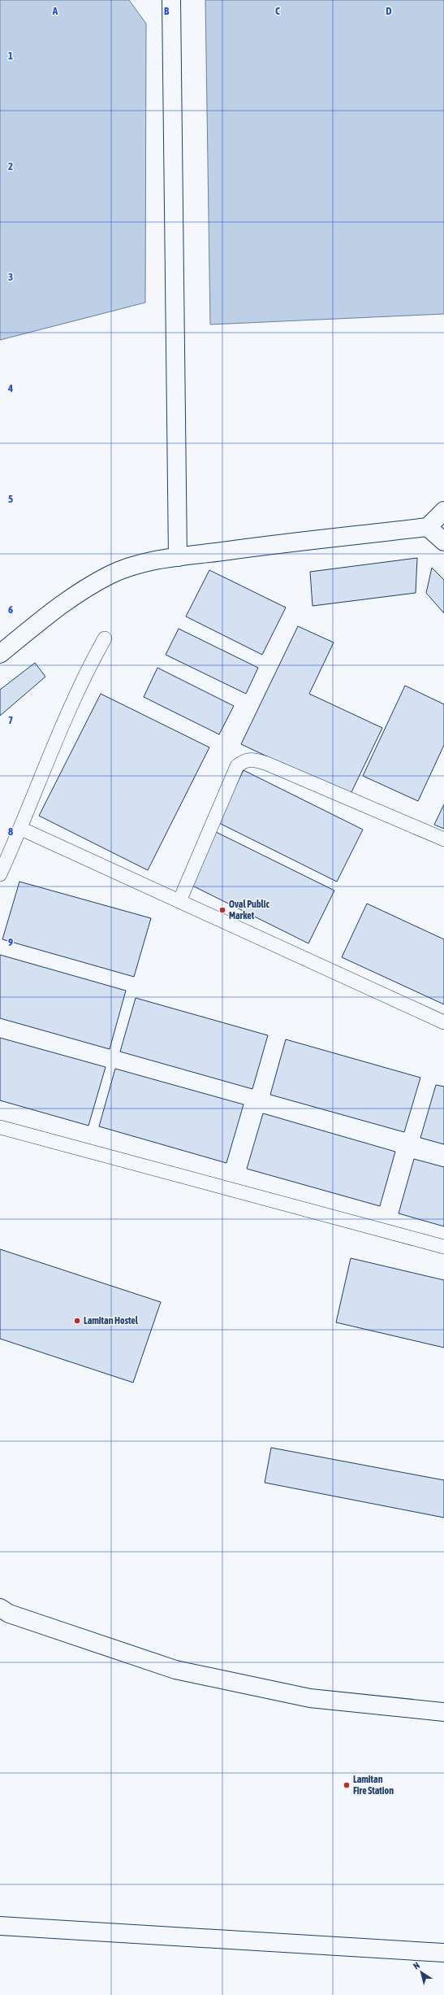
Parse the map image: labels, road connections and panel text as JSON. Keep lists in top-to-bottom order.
{
  "places": ["Oval Public Market", "Lamitan Hostel", "Lamitan Fire Station"],
  "north": "top left",
  "grid": {
    "columns": [
      "A",
      "B",
      "C",
      "D"
    ],
    "rows": [
      "1",
      "2",
      "3",
      "4",
      "5",
      "6",
      "7",
      "8",
      "9"
    ]
  }
}
